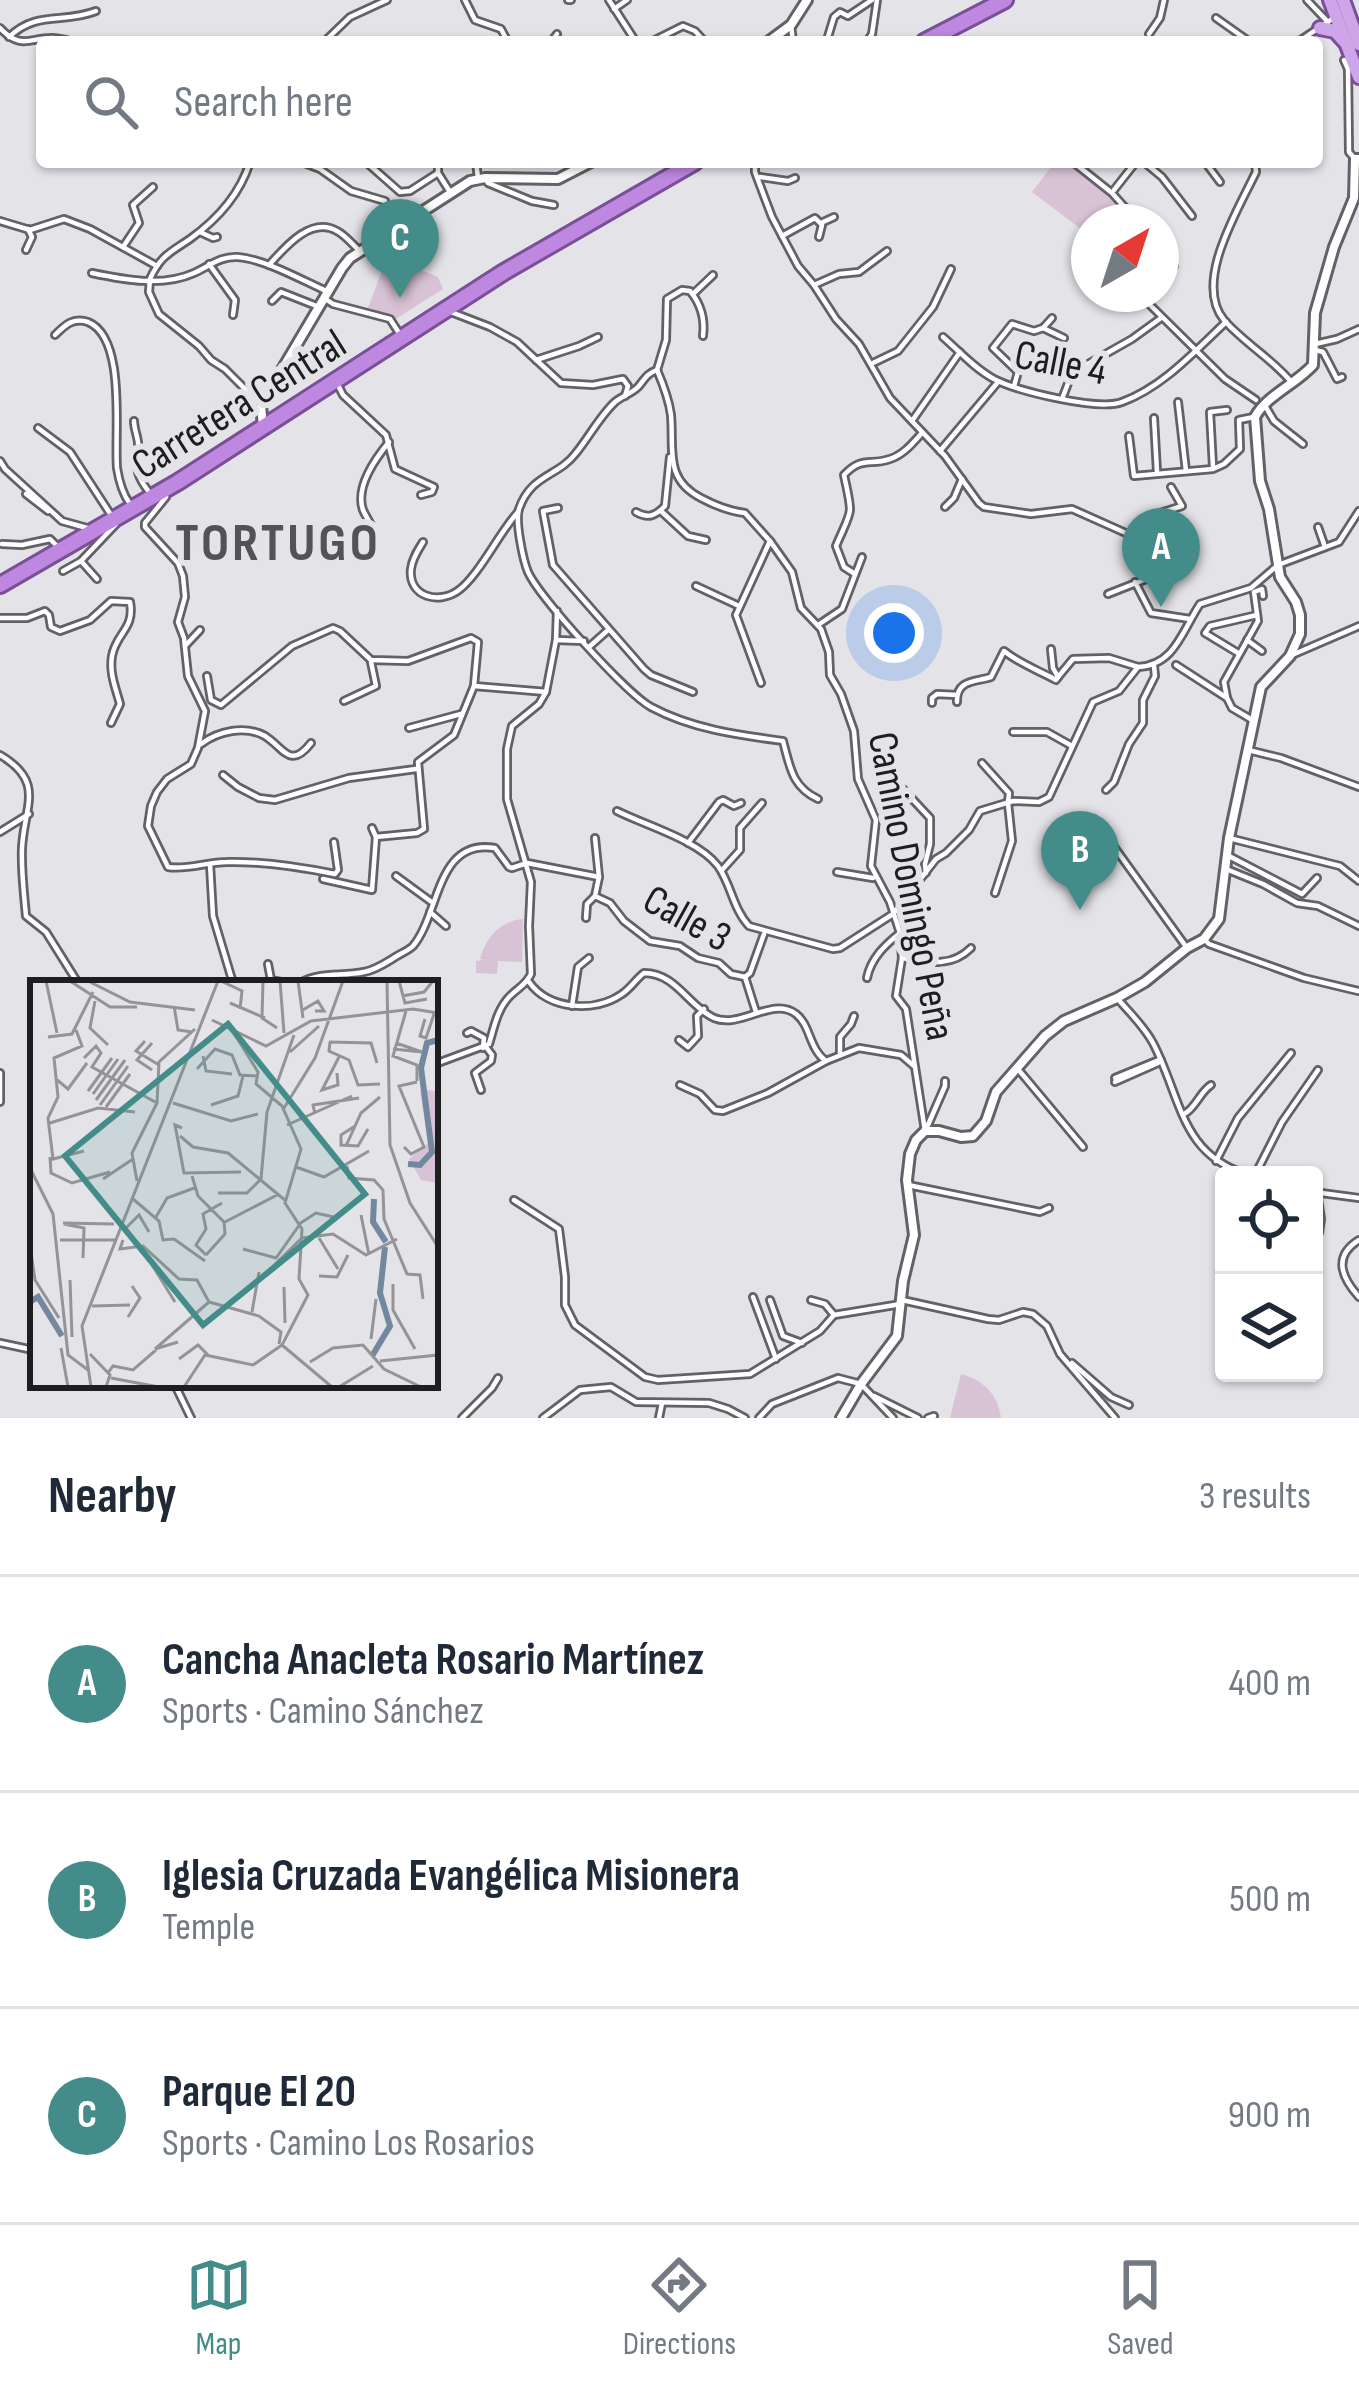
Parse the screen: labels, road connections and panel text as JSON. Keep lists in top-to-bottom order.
{
  "streets": {
    "highway": ["Carretera Central"],
    "street": ["Calle 4", "Camino Domingo Peña", "Calle 3"]
  },
  "districts": ["TORTUGO"],
  "north": "top right",
  "page": {
    "search": "Search here",
    "pins": ["C", "A", "B"],
    "heading": ["Nearby", "3 results"],
    "list": [
      {
        "mark": "A",
        "name": "Cancha Anacleta Rosario Martínez",
        "note": "Sports · Camino Sánchez",
        "value": "400 m"
      },
      {
        "mark": "B",
        "name": "Iglesia Cruzada Evangélica Misionera",
        "note": "Temple",
        "value": "500 m"
      },
      {
        "mark": "C",
        "name": "Parque El 20",
        "note": "Sports · Camino Los Rosarios",
        "value": "900 m"
      }
    ],
    "nav": ["Map", "Directions", "Saved"]
  }
}
